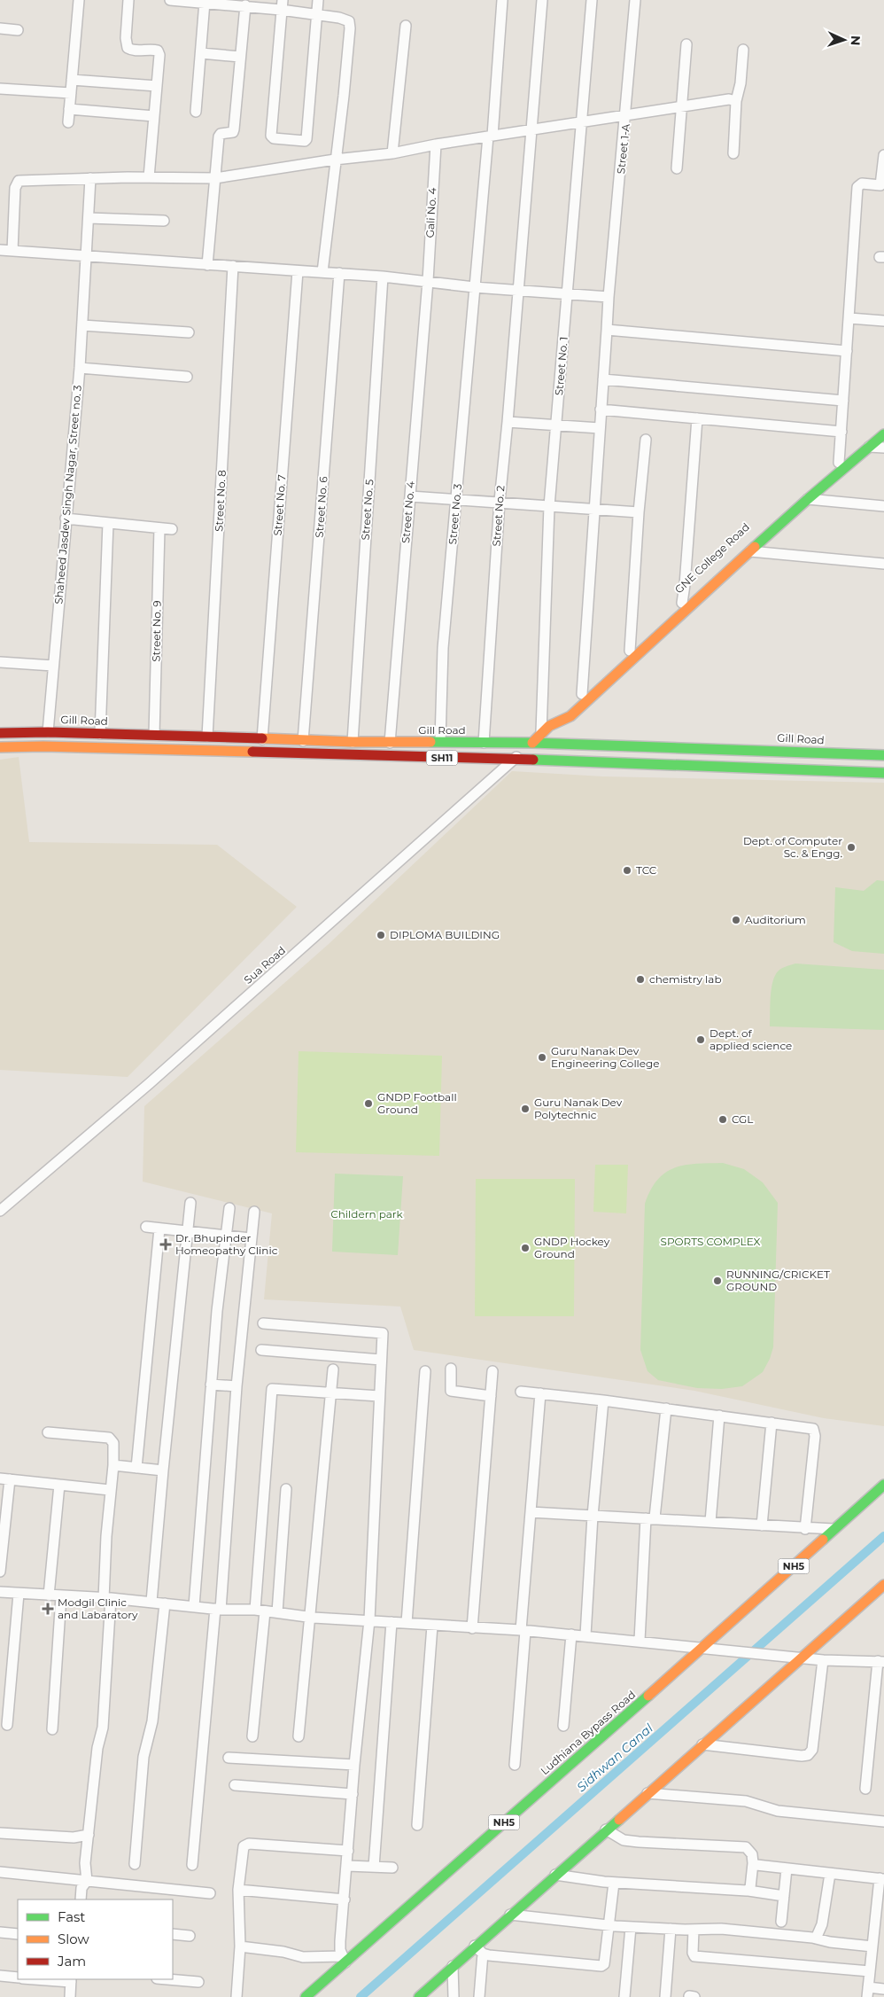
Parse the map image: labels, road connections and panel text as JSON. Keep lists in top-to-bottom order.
{
  "streets": {
    "main road": [
      "GNE College Road",
      "Gill Road",
      "SH11",
      "Sua Road",
      "NH5",
      "Ludhiana Bypass Road"
    ],
    "street": [
      "Street 1-A",
      "Gali No. 4",
      "Street No. 1",
      "Shaheed Jasdev Singh Nagar, Street no. 3",
      "Street No. 8",
      "Street No. 7",
      "Street No. 6",
      "Street No. 5",
      "Street No. 4",
      "Street No. 3",
      "Street No. 2",
      "Street No. 9"
    ]
  },
  "crossings": [
    ["Street 1-A", "GNE College Road"],
    ["Gali No. 4", "Street No. 4"],
    ["Street No. 1", "GNE College Road"],
    ["Street No. 1", "Sua Road"],
    ["Shaheed Jasdev Singh Nagar, Street no. 3", "Gill Road"],
    ["Street No. 8", "Gill Road"],
    ["Street No. 7", "Gill Road"],
    ["Street No. 6", "Gill Road"],
    ["Street No. 5", "Gill Road"],
    ["Street No. 4", "Gill Road"],
    ["Street No. 3", "Gill Road"],
    ["Street No. 2", "Gill Road"],
    ["GNE College Road", "Sua Road"],
    ["Street No. 9", "Gill Road"],
    ["Gill Road", "Sua Road"],
    ["SH11", "Sua Road"]
  ],
  "water": ["Sidhwan Canal"],
  "parks": ["Childern park", "SPORTS COMPLEX"],
  "places": {
    "other": [
      "Dept. of Computer Sc. & Engg.",
      "TCC",
      "Auditorium",
      "DIPLOMA BUILDING",
      "chemistry lab",
      "Dept. of applied science",
      "Guru Nanak Dev Engineering College",
      "GNDP Football Ground",
      "Guru Nanak Dev Polytechnic",
      "CGL",
      "GNDP Hockey Ground",
      "RUNNING/CRICKET GROUND"
    ],
    "health": ["Dr. Bhupinder Homeopathy Clinic", "Modgil Clinic and Labaratory"]
  },
  "legend": ["Fast", "Slow", "Jam"],
  "north": "right"
}
